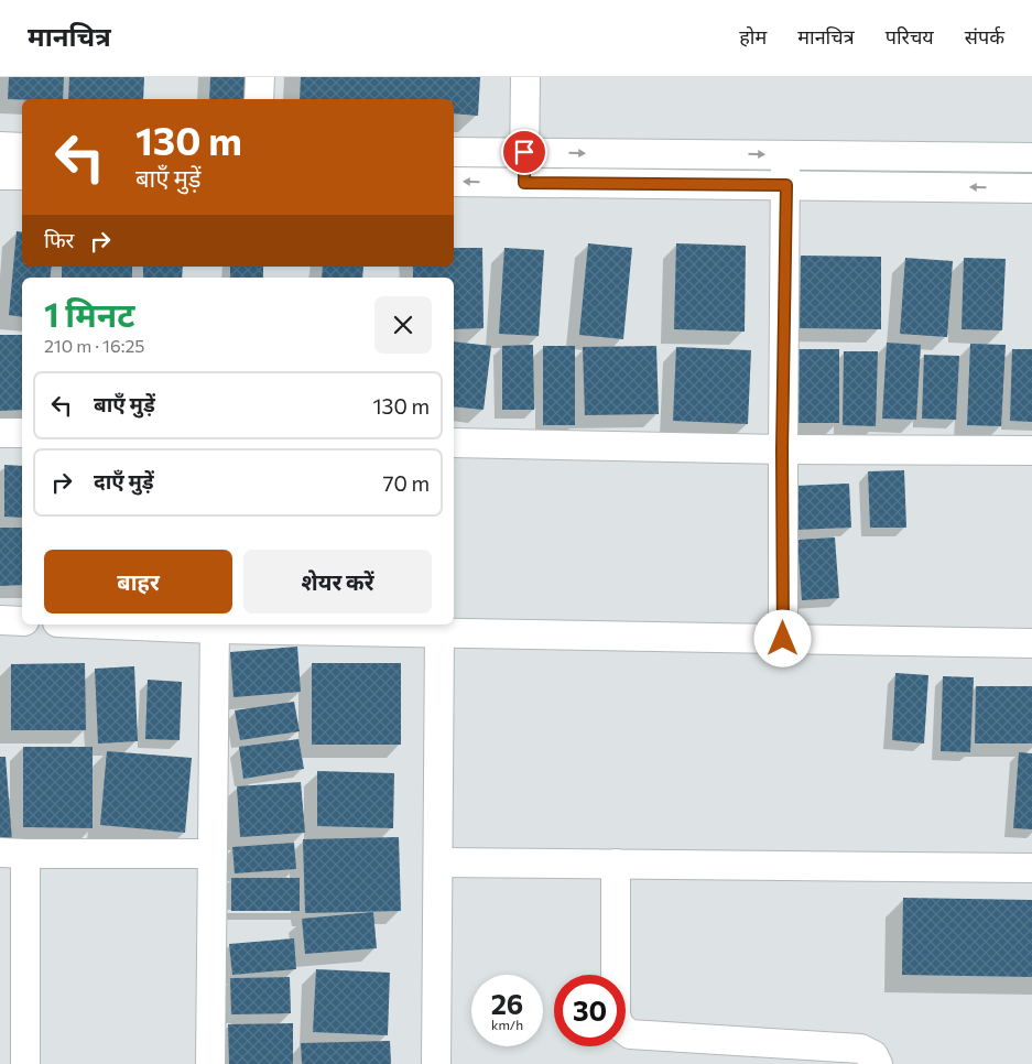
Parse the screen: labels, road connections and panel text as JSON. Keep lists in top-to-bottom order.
{
  "page": {
    "header": "मानचित्र",
    "nav": [
      "होम",
      "मानचित्र",
      "परिचय",
      "संपर्क"
    ],
    "turn": ["130 m", "बाएँ मुड़ें"],
    "then": "फिर",
    "heading": ["1 मिनट", "210 m · 16:25"],
    "list": [
      {
        "name": "बाएँ मुड़ें",
        "value": "130 m"
      },
      {
        "name": "दाएँ मुड़ें",
        "value": "70 m"
      }
    ],
    "buttons": ["बाहर", "शेयर करें"],
    "speed": "26 km/h",
    "limit": "30"
  }
}
